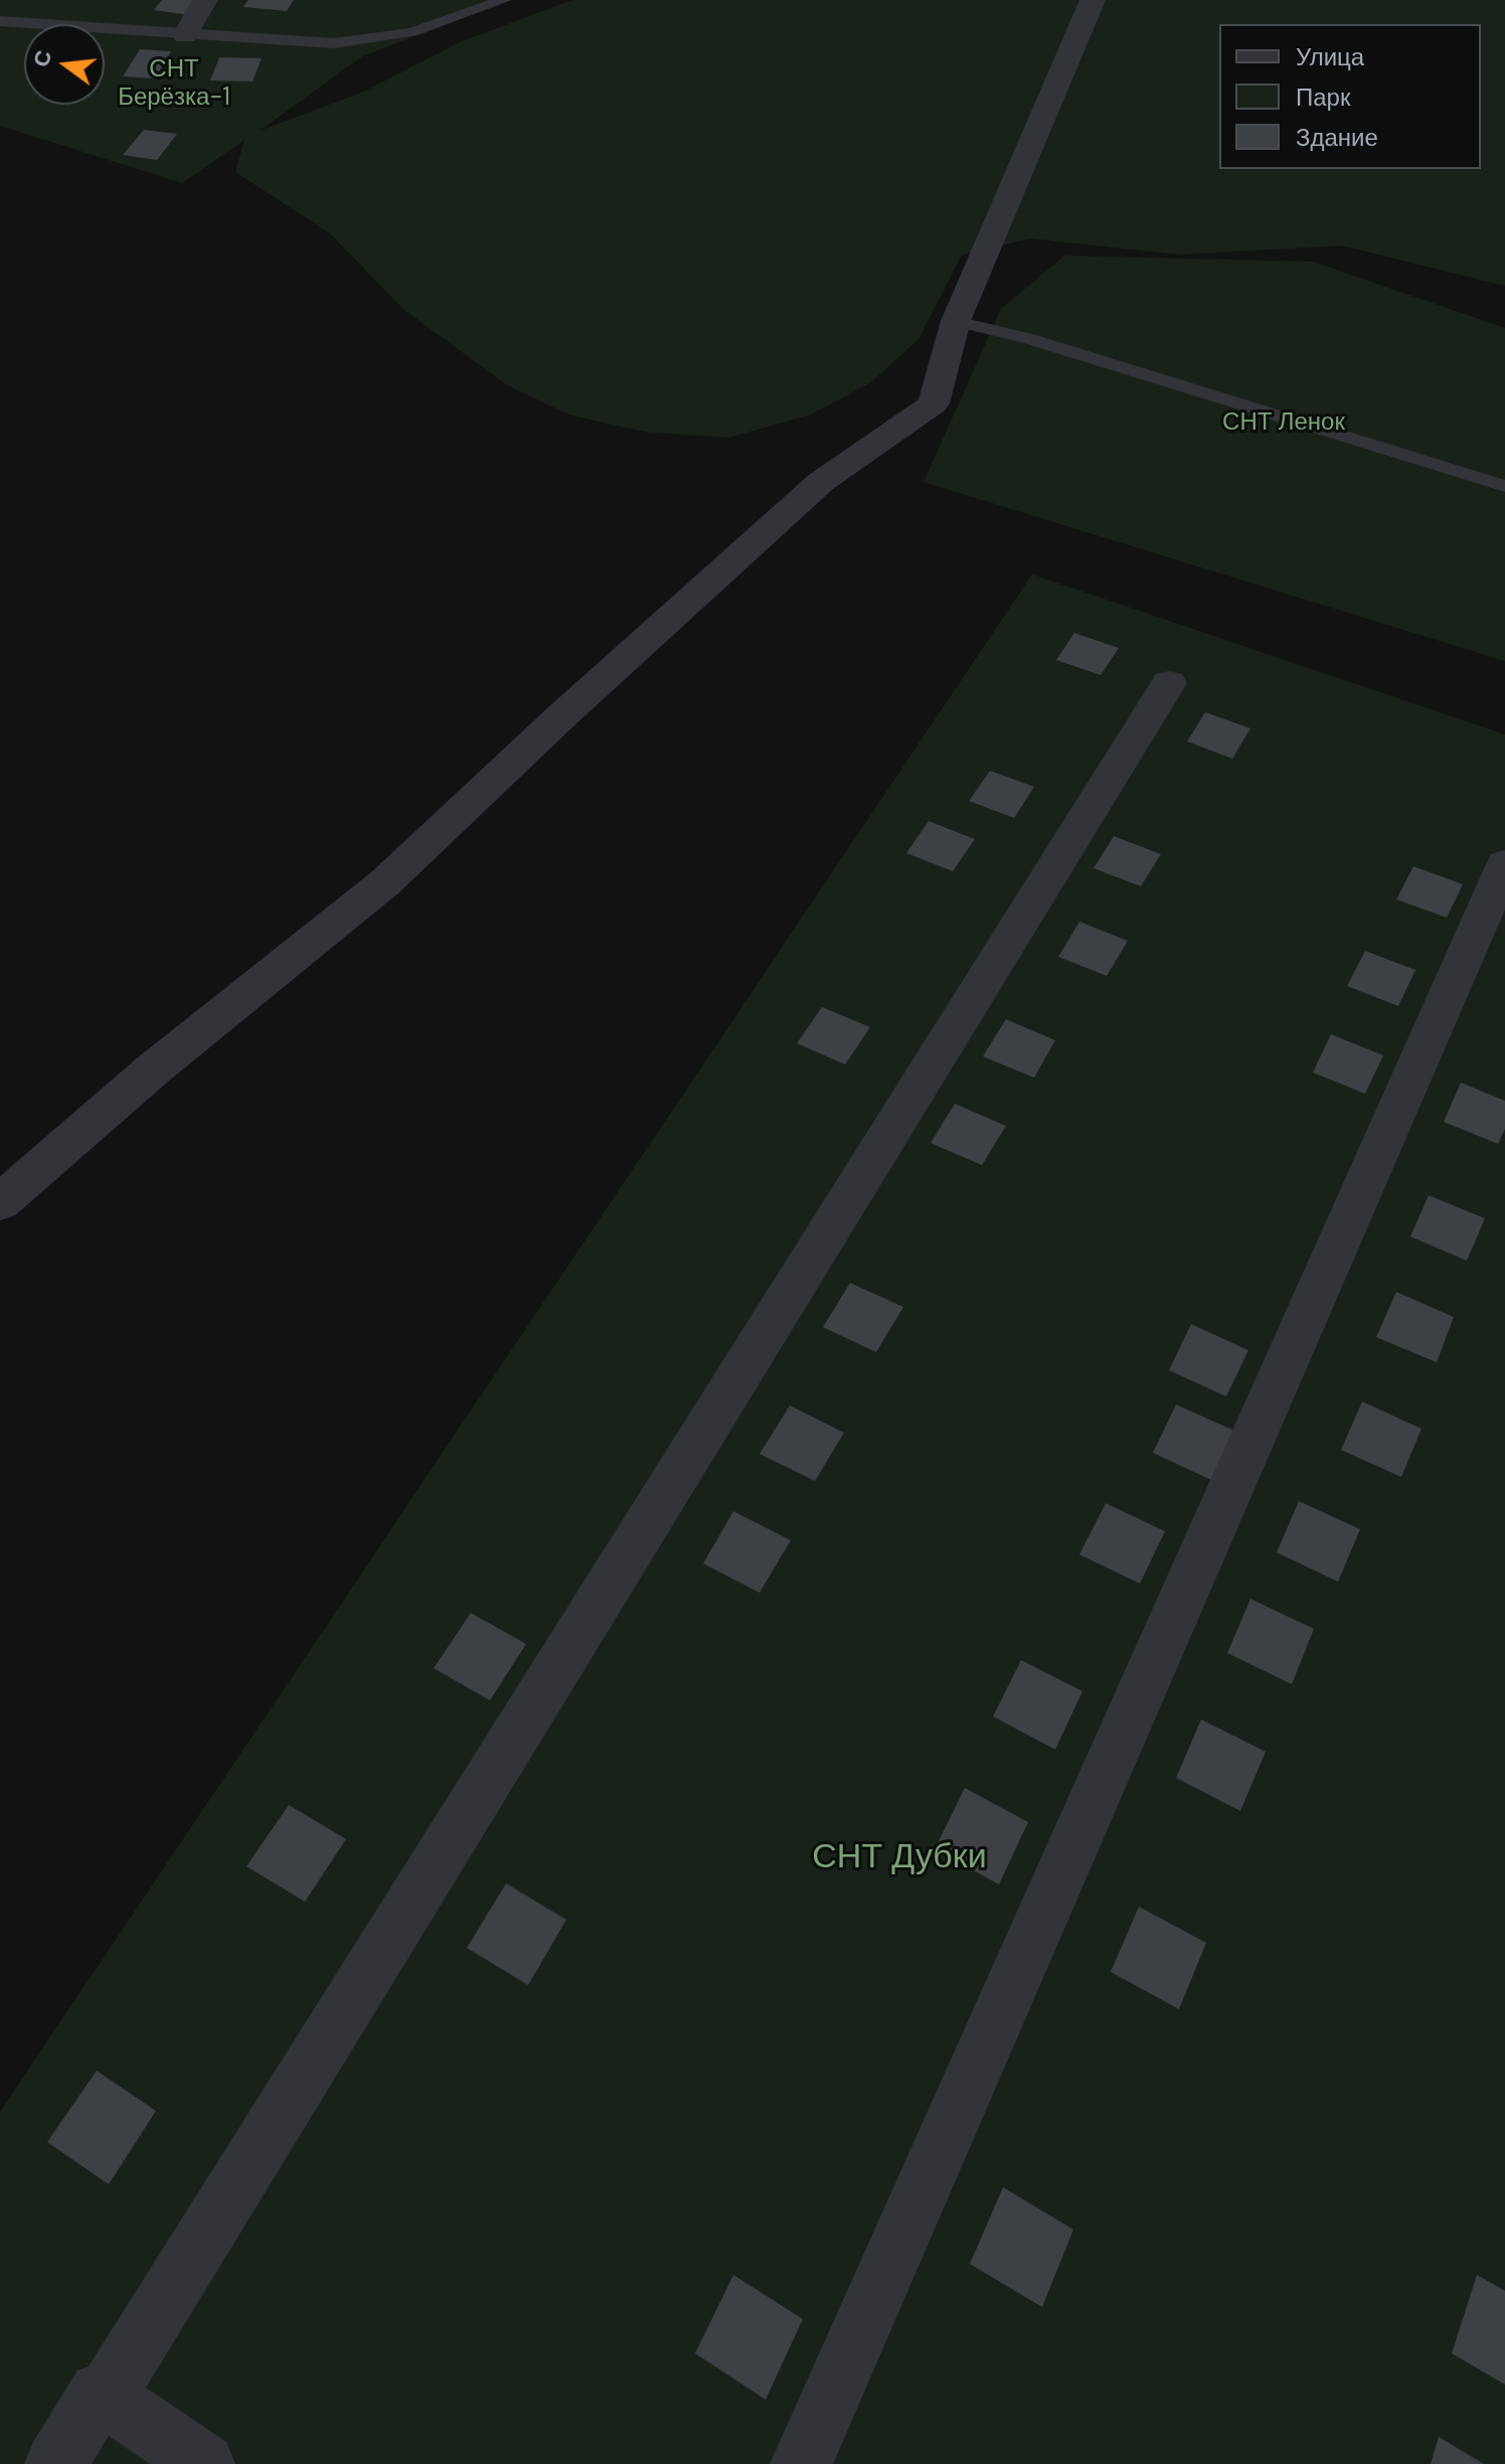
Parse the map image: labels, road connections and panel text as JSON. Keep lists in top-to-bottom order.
{
  "parks": ["СНТ Берёзка-1", "СНТ Ленок", "СНТ Дубки"],
  "legend": ["Улица", "Парк", "Здание"],
  "north": "left"
}
